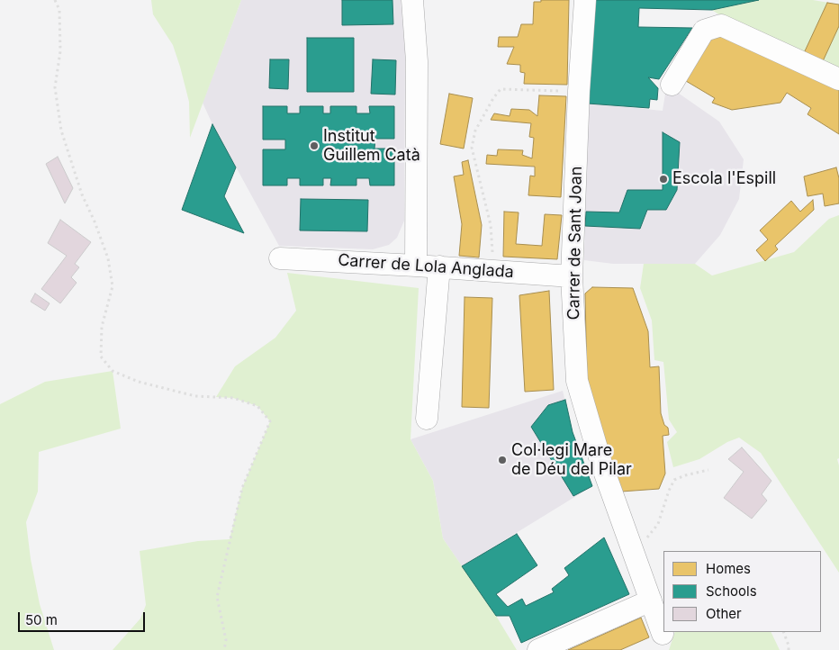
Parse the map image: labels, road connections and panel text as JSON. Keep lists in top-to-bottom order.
{
  "streets": {
    "street": ["Carrer de Sant Joan", "Carrer de Lola Anglada"]
  },
  "crossings": [
    ["Carrer de Sant Joan", "Carrer de Lola Anglada"]
  ],
  "places": ["Institut Guillem Catà", "Escola l'Espill", "Col·legi Mare de Déu del Pilar"],
  "legend": ["Homes", "Schools", "Other"],
  "scale_bar": "50 m"
}
